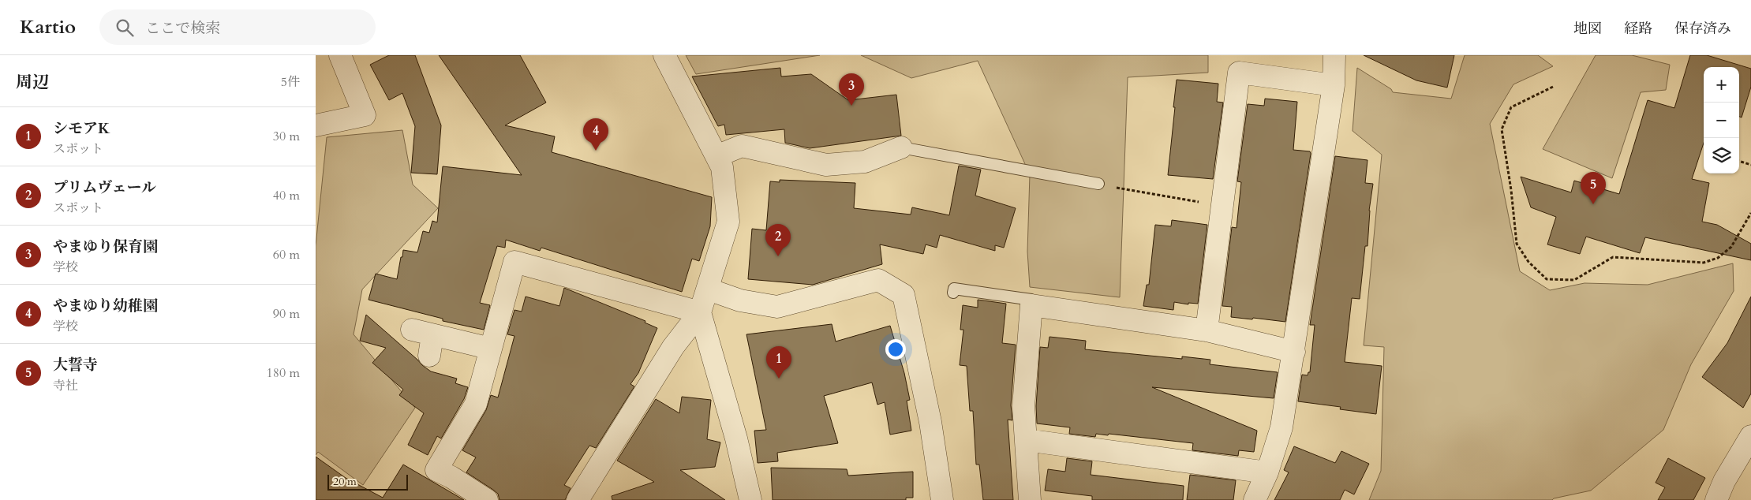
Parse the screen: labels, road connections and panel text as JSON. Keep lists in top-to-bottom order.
{
  "scale_bar": "20 m",
  "page": {
    "header": "Kartio",
    "search": "ここで検索",
    "nav": ["地図", "経路", "保存済み"],
    "heading": ["周辺", "5件"],
    "map_buttons": ["+", "−"],
    "pins": [
      "3",
      "4",
      "5",
      "2",
      "1"
    ],
    "list": [
      {
        "mark": "1",
        "name": "シモアK",
        "note": "スポット",
        "value": "30 m"
      },
      {
        "mark": "2",
        "name": "プリムヴェール",
        "note": "スポット",
        "value": "40 m"
      },
      {
        "mark": "3",
        "name": "やまゆり保育園",
        "note": "学校",
        "value": "60 m"
      },
      {
        "mark": "4",
        "name": "やまゆり幼稚園",
        "note": "学校",
        "value": "90 m"
      },
      {
        "mark": "5",
        "name": "大誓寺",
        "note": "寺社",
        "value": "180 m"
      }
    ],
    "scale": "20 m"
  }
}
